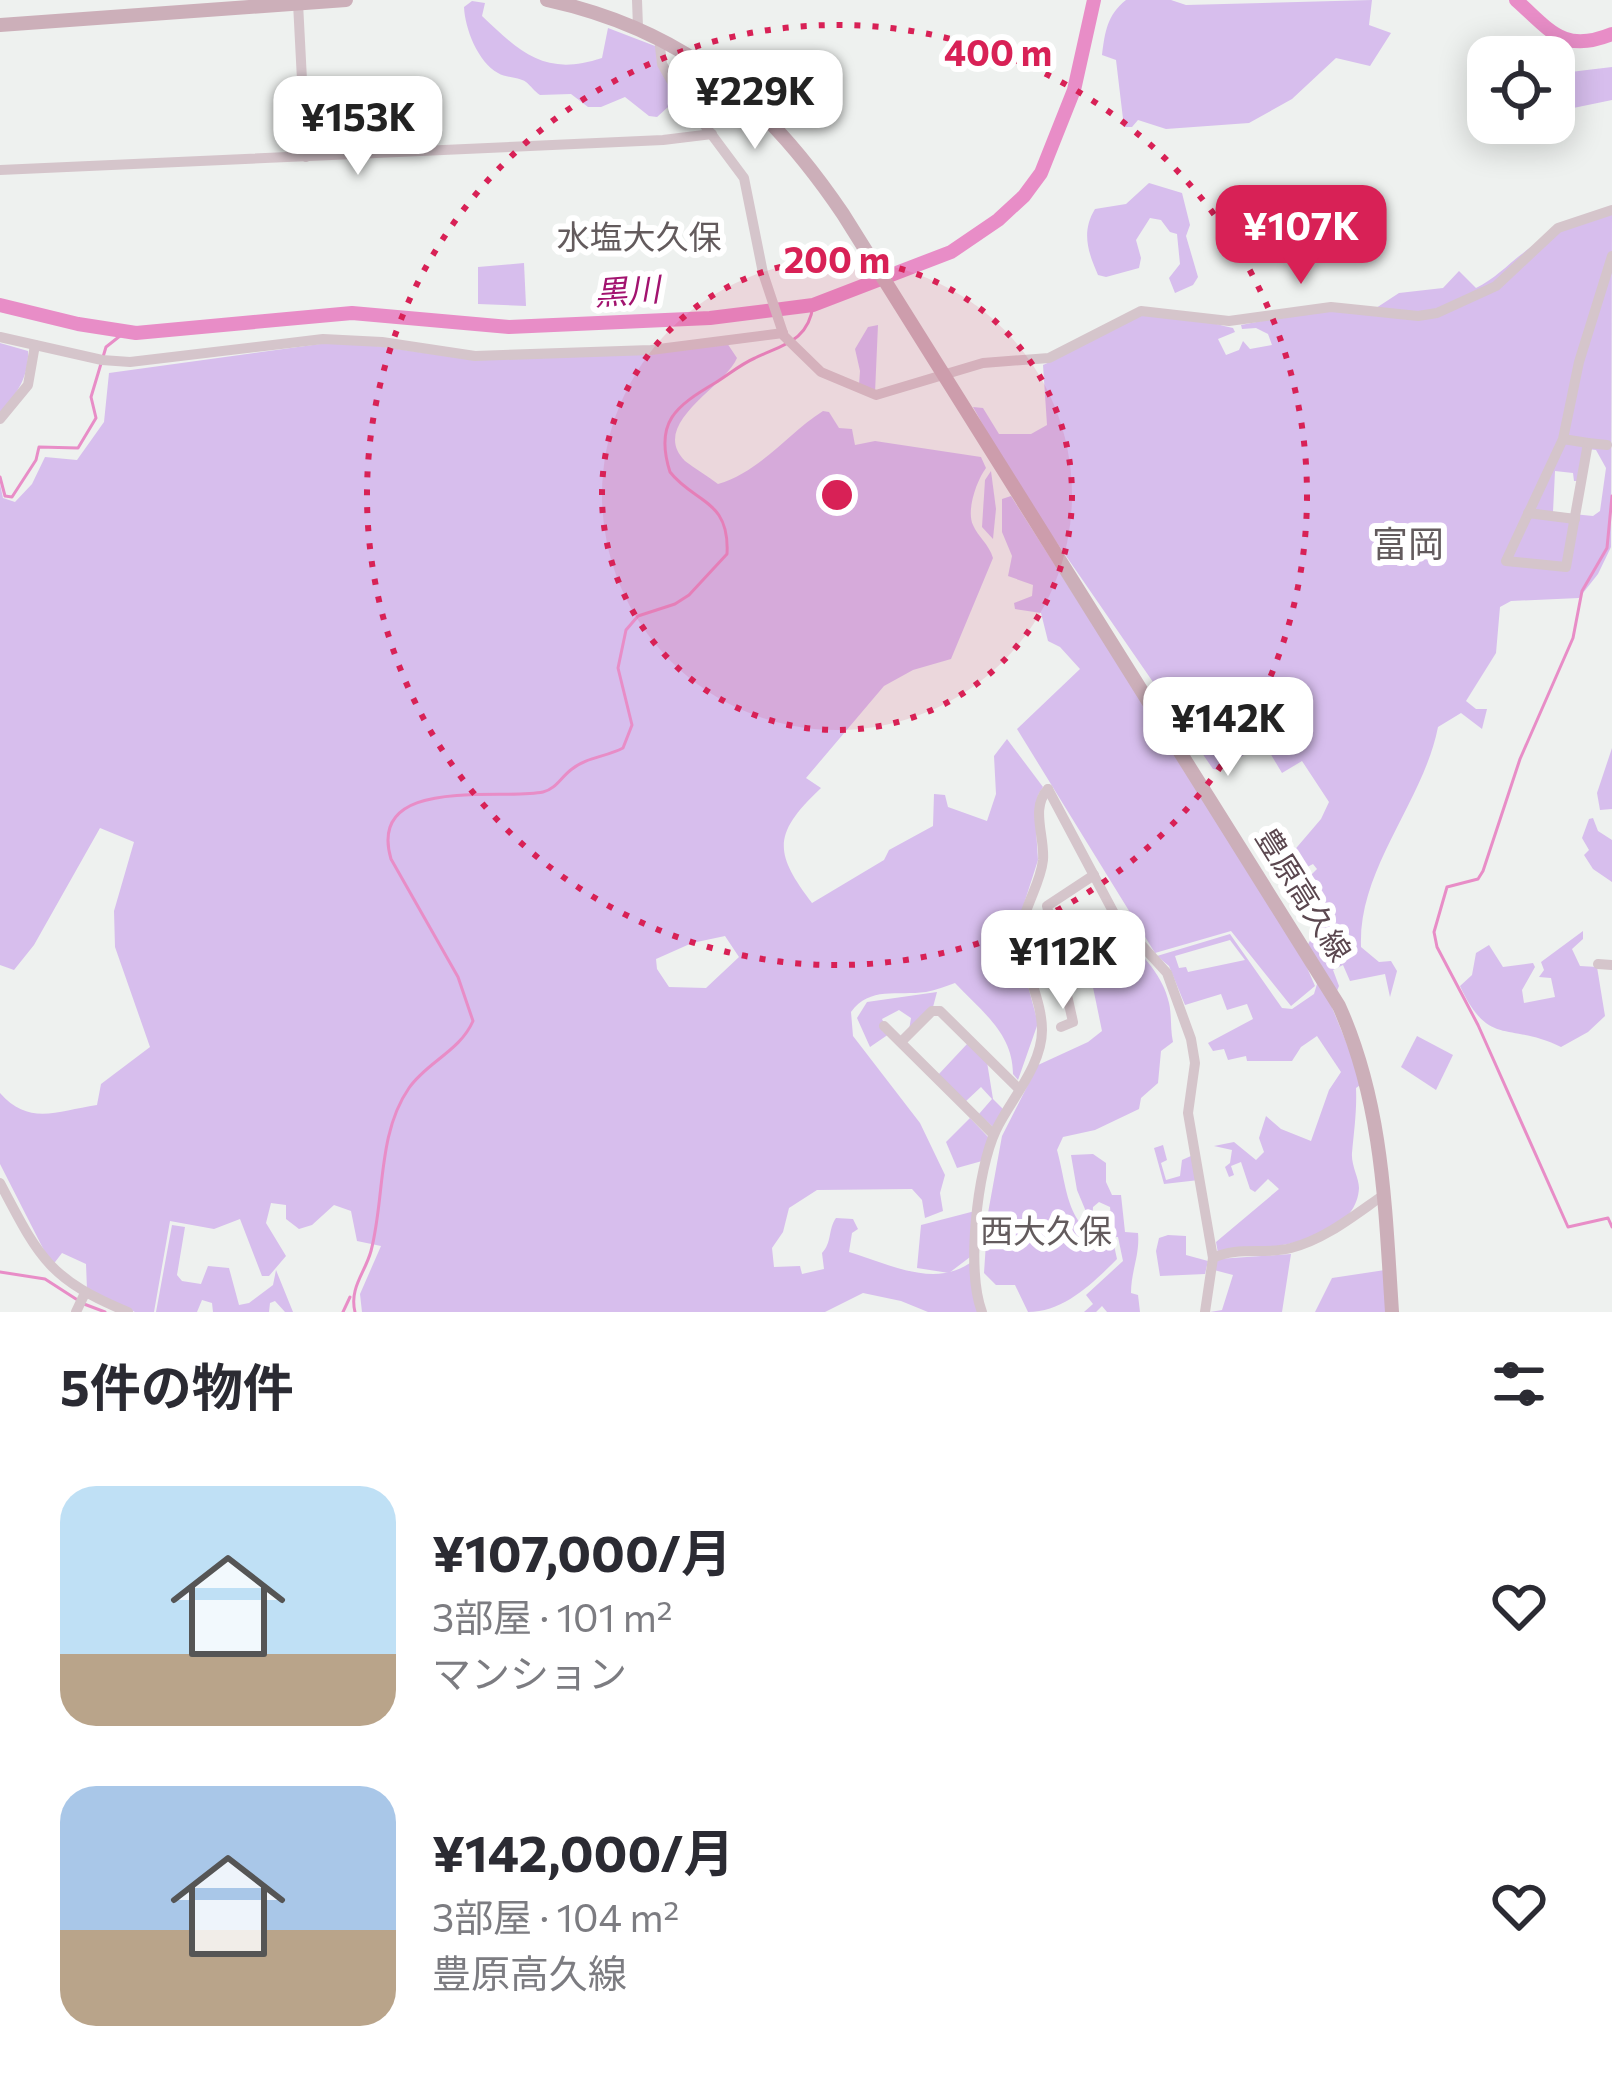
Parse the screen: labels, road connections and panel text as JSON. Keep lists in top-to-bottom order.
{
  "streets": {
    "main road": ["豊原高久線"]
  },
  "districts": ["水塩大久保", "富岡", "西大久保"],
  "water": ["黒川"],
  "page": {
    "price": [
      "¥229K",
      "¥153K",
      "¥107K",
      "¥142K",
      "¥112K"
    ],
    "heading": "5件の物件",
    "list": [
      {
        "name": "¥107,000/月",
        "note": "3部屋 · 101 m² · マンション"
      },
      {
        "name": "¥142,000/月",
        "note": "3部屋 · 104 m² · 豊原高久線"
      }
    ]
  },
  "rings": ["400 m", "200 m"]
}
